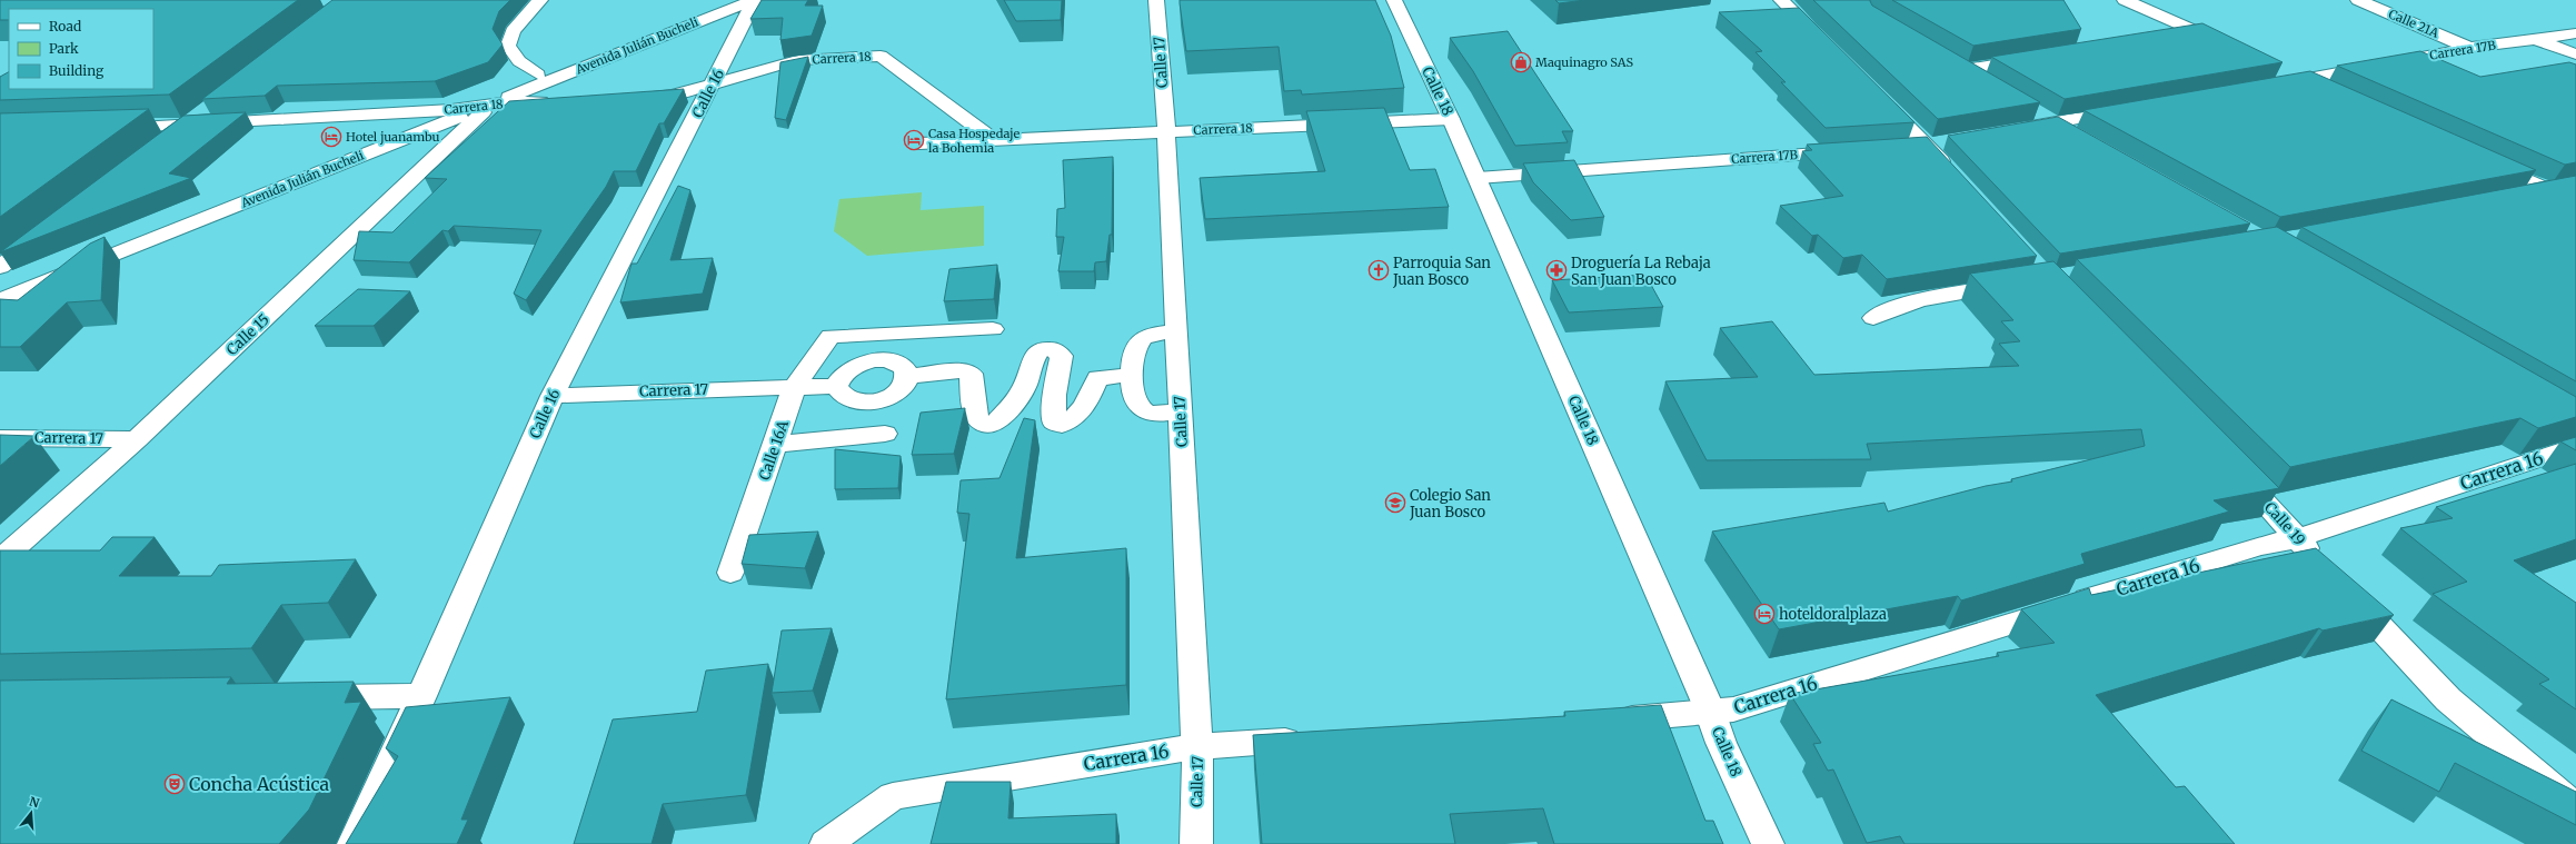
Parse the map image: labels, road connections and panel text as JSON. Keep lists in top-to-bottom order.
{
  "streets": {
    "street": [
      "Calle 21A",
      "Avenida Julián Bucheli",
      "Carrera 17B",
      "Carrera 18",
      "Calle 17",
      "Calle 18",
      "Calle 16",
      "Calle 15",
      "Carrera 17",
      "Calle 16A",
      "Carrera 16",
      "Calle 19"
    ]
  },
  "crossings": [
    ["Calle 21A", "Carrera 17B"],
    ["Avenida Julián Bucheli", "Carrera 18"],
    ["Avenida Julián Bucheli", "Calle 15"],
    ["Carrera 17B", "Calle 18"],
    ["Carrera 18", "Calle 17"],
    ["Carrera 18", "Calle 18"],
    ["Carrera 18", "Calle 16"],
    ["Carrera 18", "Calle 15"],
    ["Calle 17", "Carrera 16"],
    ["Calle 18", "Carrera 16"],
    ["Calle 16", "Carrera 17"],
    ["Calle 15", "Carrera 17"],
    ["Carrera 17", "Calle 16A"],
    ["Carrera 16", "Calle 19"]
  ],
  "places": {
    "shop": ["Maquinagro SAS"],
    "hotel": ["Hotel juanambu", "Casa Hospedaje la Bohemia", "hoteldoralplaza"],
    "church": ["Parroquia San Juan Bosco"],
    "pharmacy": ["Droguería La Rebaja San Juan Bosco"],
    "school or university": ["Colegio San Juan Bosco"],
    "theatre": ["Concha Acústica"]
  },
  "legend": ["Road", "Park", "Building"],
  "north": "top"
}
